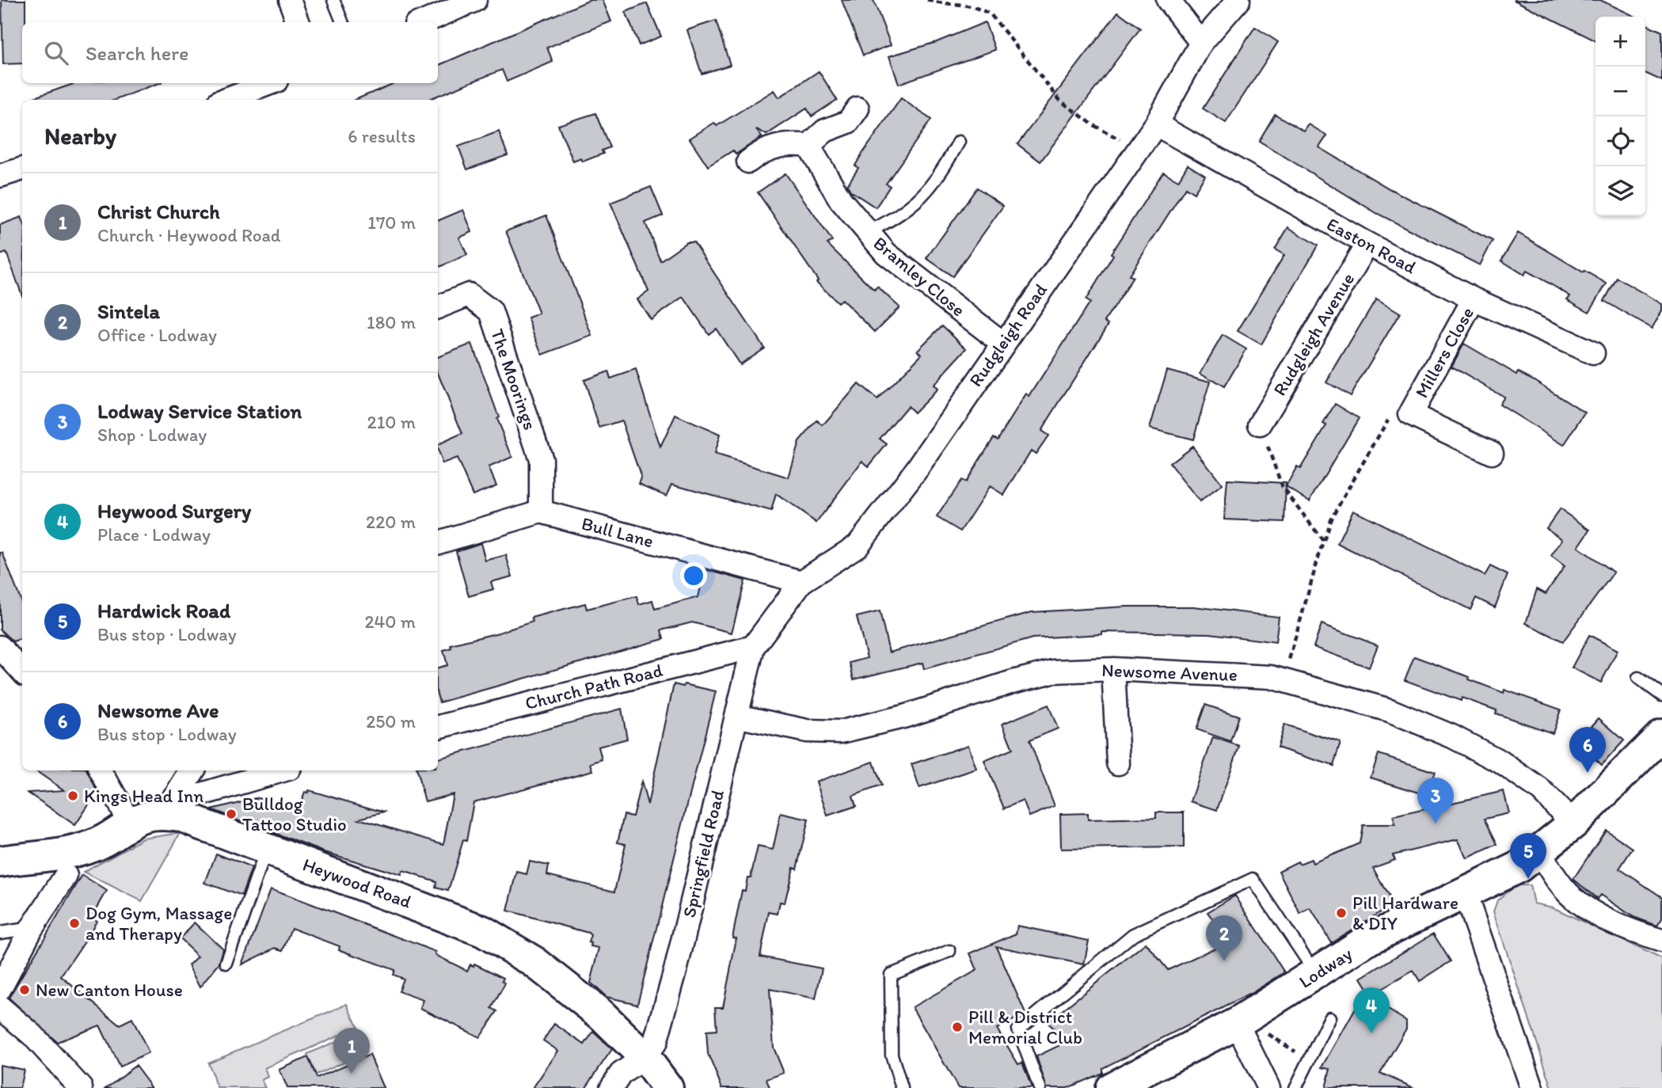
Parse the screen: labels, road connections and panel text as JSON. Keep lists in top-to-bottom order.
{
  "streets": {
    "street": [
      "Easton Road",
      "Bramley Close",
      "Rudgleigh Avenue",
      "Rudgleigh Road",
      "Millers Close",
      "The Moorings",
      "Bull Lane",
      "Newsome Avenue",
      "Church Path Road",
      "Springfield Road",
      "Heywood Road",
      "Lodway"
    ]
  },
  "crossings": [
    ["Easton Road", "Rudgleigh Avenue"],
    ["Easton Road", "Rudgleigh Road"],
    ["Easton Road", "Millers Close"],
    ["Bramley Close", "Rudgleigh Road"],
    ["Rudgleigh Road", "Bull Lane"],
    ["Rudgleigh Road", "Church Path Road"],
    ["Rudgleigh Road", "Springfield Road"],
    ["The Moorings", "Bull Lane"],
    ["Newsome Avenue", "Springfield Road"],
    ["Newsome Avenue", "Lodway"],
    ["Church Path Road", "Springfield Road"],
    ["Springfield Road", "Heywood Road"]
  ],
  "places": [
    "Kings Head Inn",
    "Bulldog Tattoo Studio",
    "Pill Hardware & DIY",
    "Dog Gym, Massage and Therapy",
    "New Canton House",
    "Pill & District Memorial Club"
  ],
  "page": {
    "map_buttons": ["+", "−"],
    "search": "Search here",
    "heading": ["Nearby", "6 results"],
    "list": [
      {
        "mark": "1",
        "name": "Christ Church",
        "note": "Church · Heywood Road",
        "value": "170 m"
      },
      {
        "mark": "2",
        "name": "Sintela",
        "note": "Office · Lodway",
        "value": "180 m"
      },
      {
        "mark": "3",
        "name": "Lodway Service Station",
        "note": "Shop · Lodway",
        "value": "210 m"
      },
      {
        "mark": "4",
        "name": "Heywood Surgery",
        "note": "Place · Lodway",
        "value": "220 m"
      },
      {
        "mark": "5",
        "name": "Hardwick Road",
        "note": "Bus stop · Lodway",
        "value": "240 m"
      },
      {
        "mark": "6",
        "name": "Newsome Ave",
        "note": "Bus stop · Lodway",
        "value": "250 m"
      }
    ],
    "pins": [
      "6",
      "3",
      "5",
      "2",
      "4",
      "1"
    ]
  }
}
